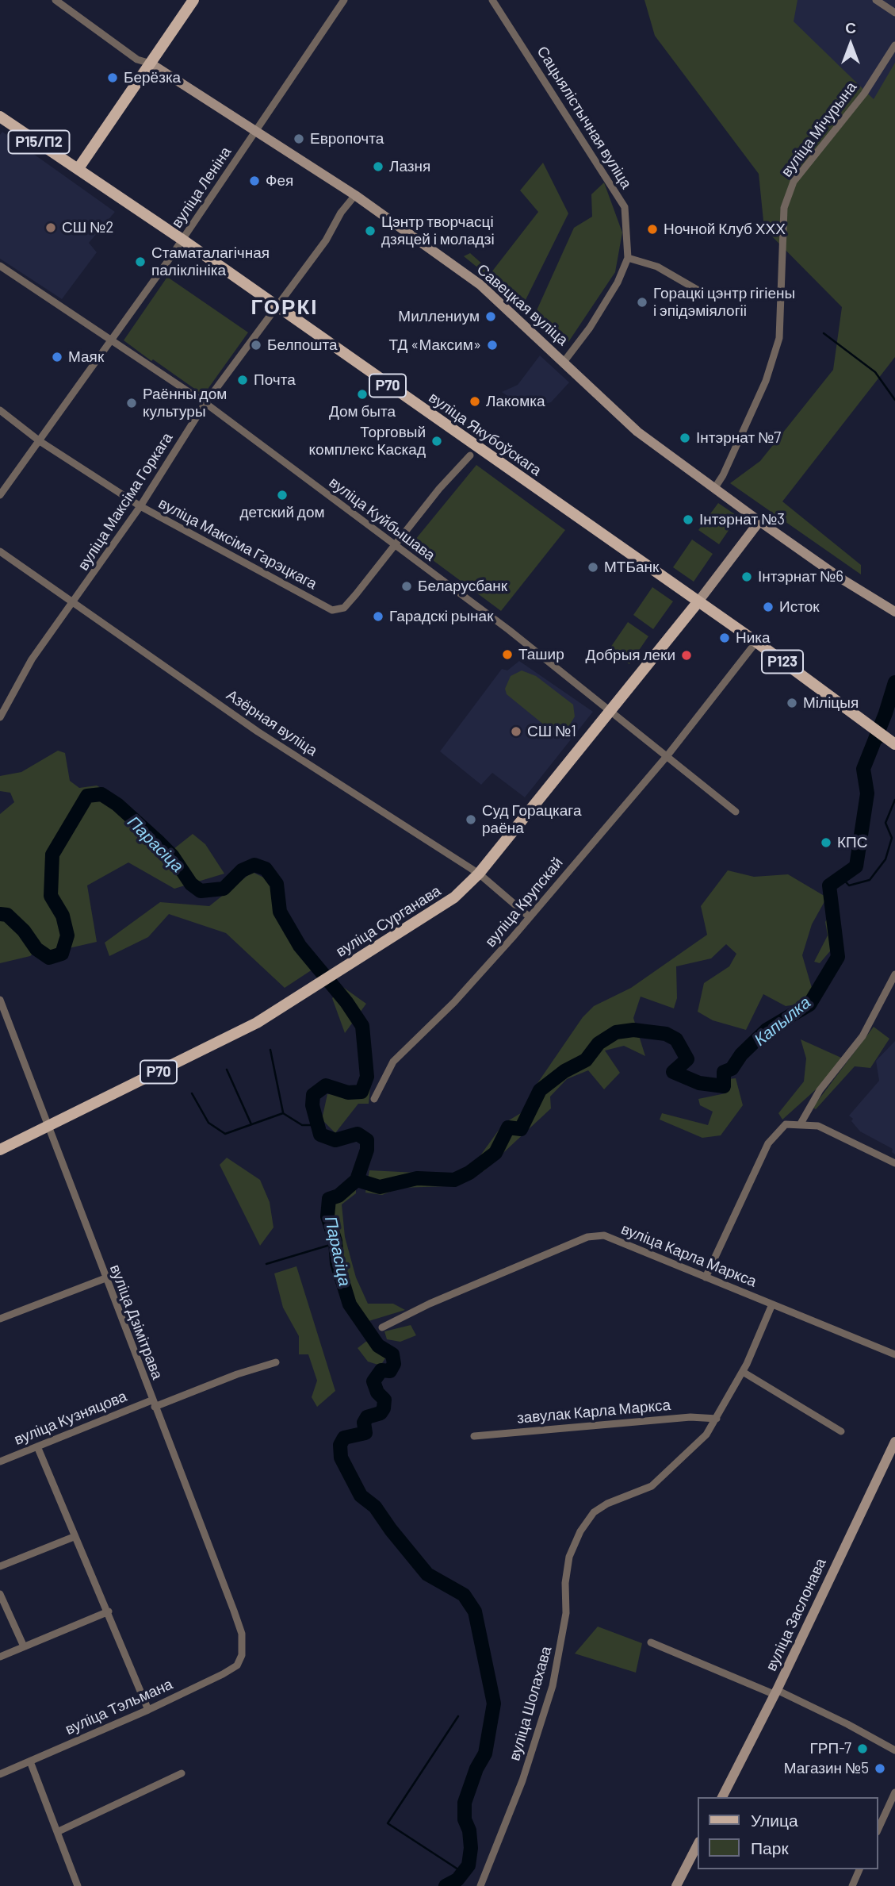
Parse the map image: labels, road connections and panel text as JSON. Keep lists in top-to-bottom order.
{
  "streets": {
    "main road": [
      "Р15/П2",
      "Савецкая вуліца",
      "Р70",
      "вуліца Якубоўскага",
      "Р123",
      "вуліца Сурганава",
      "вуліца Заслонава"
    ],
    "street": [
      "Сацыялістычная вуліца",
      "вуліца Мічурына",
      "вуліца Леніна",
      "вуліца Максіма Горкага",
      "вуліца Куйбышава",
      "вуліца Максіма Гарэцкага",
      "Азёрная вуліца",
      "вуліца Крупскай",
      "вуліца Карла Маркса",
      "вуліца Дзімітрава",
      "завулак Карла Маркса",
      "вуліца Кузняцова",
      "вуліца Шолахава",
      "вуліца Тэльмана"
    ]
  },
  "crossings": [
    ["Сацыялістычная вуліца", "Савецкая вуліца"],
    ["вуліца Мічурына", "Савецкая вуліца"],
    ["вуліца Леніна", "Савецкая вуліца"],
    ["вуліца Леніна", "вуліца Якубоўскага"],
    ["вуліца Леніна", "вуліца Куйбышава"],
    ["вуліца Леніна", "вуліца Максіма Гарэцкага"],
    ["Савецкая вуліца", "вуліца Максіма Горкага"],
    ["вуліца Якубоўскага", "вуліца Максіма Горкага"],
    ["вуліца Якубоўскага", "вуліца Крупскай"],
    ["вуліца Якубоўскага", "вуліца Сурганава"],
    ["вуліца Максіма Горкага", "вуліца Куйбышава"],
    ["вуліца Максіма Горкага", "вуліца Максіма Гарэцкага"],
    ["вуліца Максіма Горкага", "Азёрная вуліца"],
    ["вуліца Куйбышава", "вуліца Максіма Гарэцкага"],
    ["вуліца Куйбышава", "вуліца Крупскай"],
    ["вуліца Куйбышава", "вуліца Сурганава"],
    ["Азёрная вуліца", "вуліца Крупскай"],
    ["Азёрная вуліца", "вуліца Сурганава"],
    ["вуліца Сурганава", "вуліца Дзімітрава"],
    ["вуліца Карла Маркса", "вуліца Шолахава"],
    ["вуліца Дзімітрава", "вуліца Кузняцова"],
    ["вуліца Дзімітрава", "вуліца Тэльмана"],
    ["завулак Карла Маркса", "вуліца Шолахава"]
  ],
  "districts": ["ГОРКІ"],
  "water": ["Парасіца", "Капылка"],
  "places": [
    "Берёзка",
    "Европочта",
    "Лазня",
    "Фея",
    "СШ №2",
    "Ночной Клуб ХХХ",
    "Цэнтр творчасці дзяцей і моладзі",
    "Стаматалагічная паліклініка",
    "Горацкі цэнтр гігіены і эпідэміялогіі",
    "Миллениум",
    "Белпошта",
    "ТД «Максим»",
    "Маяк",
    "Почта",
    "Дом быта",
    "Лакомка",
    "Раённы дом культуры",
    "Інтэрнат №7",
    "Торговый комплекс Каскад",
    "детский дом",
    "Інтэрнат №3",
    "МТБанк",
    "Інтэрнат №6",
    "Беларусбанк",
    "Исток",
    "Гарадскі рынак",
    "Ника",
    "Ташир",
    "Добрыя леки",
    "Міліцыя",
    "СШ №1",
    "Суд Горацкага раёна",
    "КПС",
    "ГРП-7",
    "Магазин №5"
  ],
  "legend": ["Улица", "Парк"],
  "north": "top"
}
